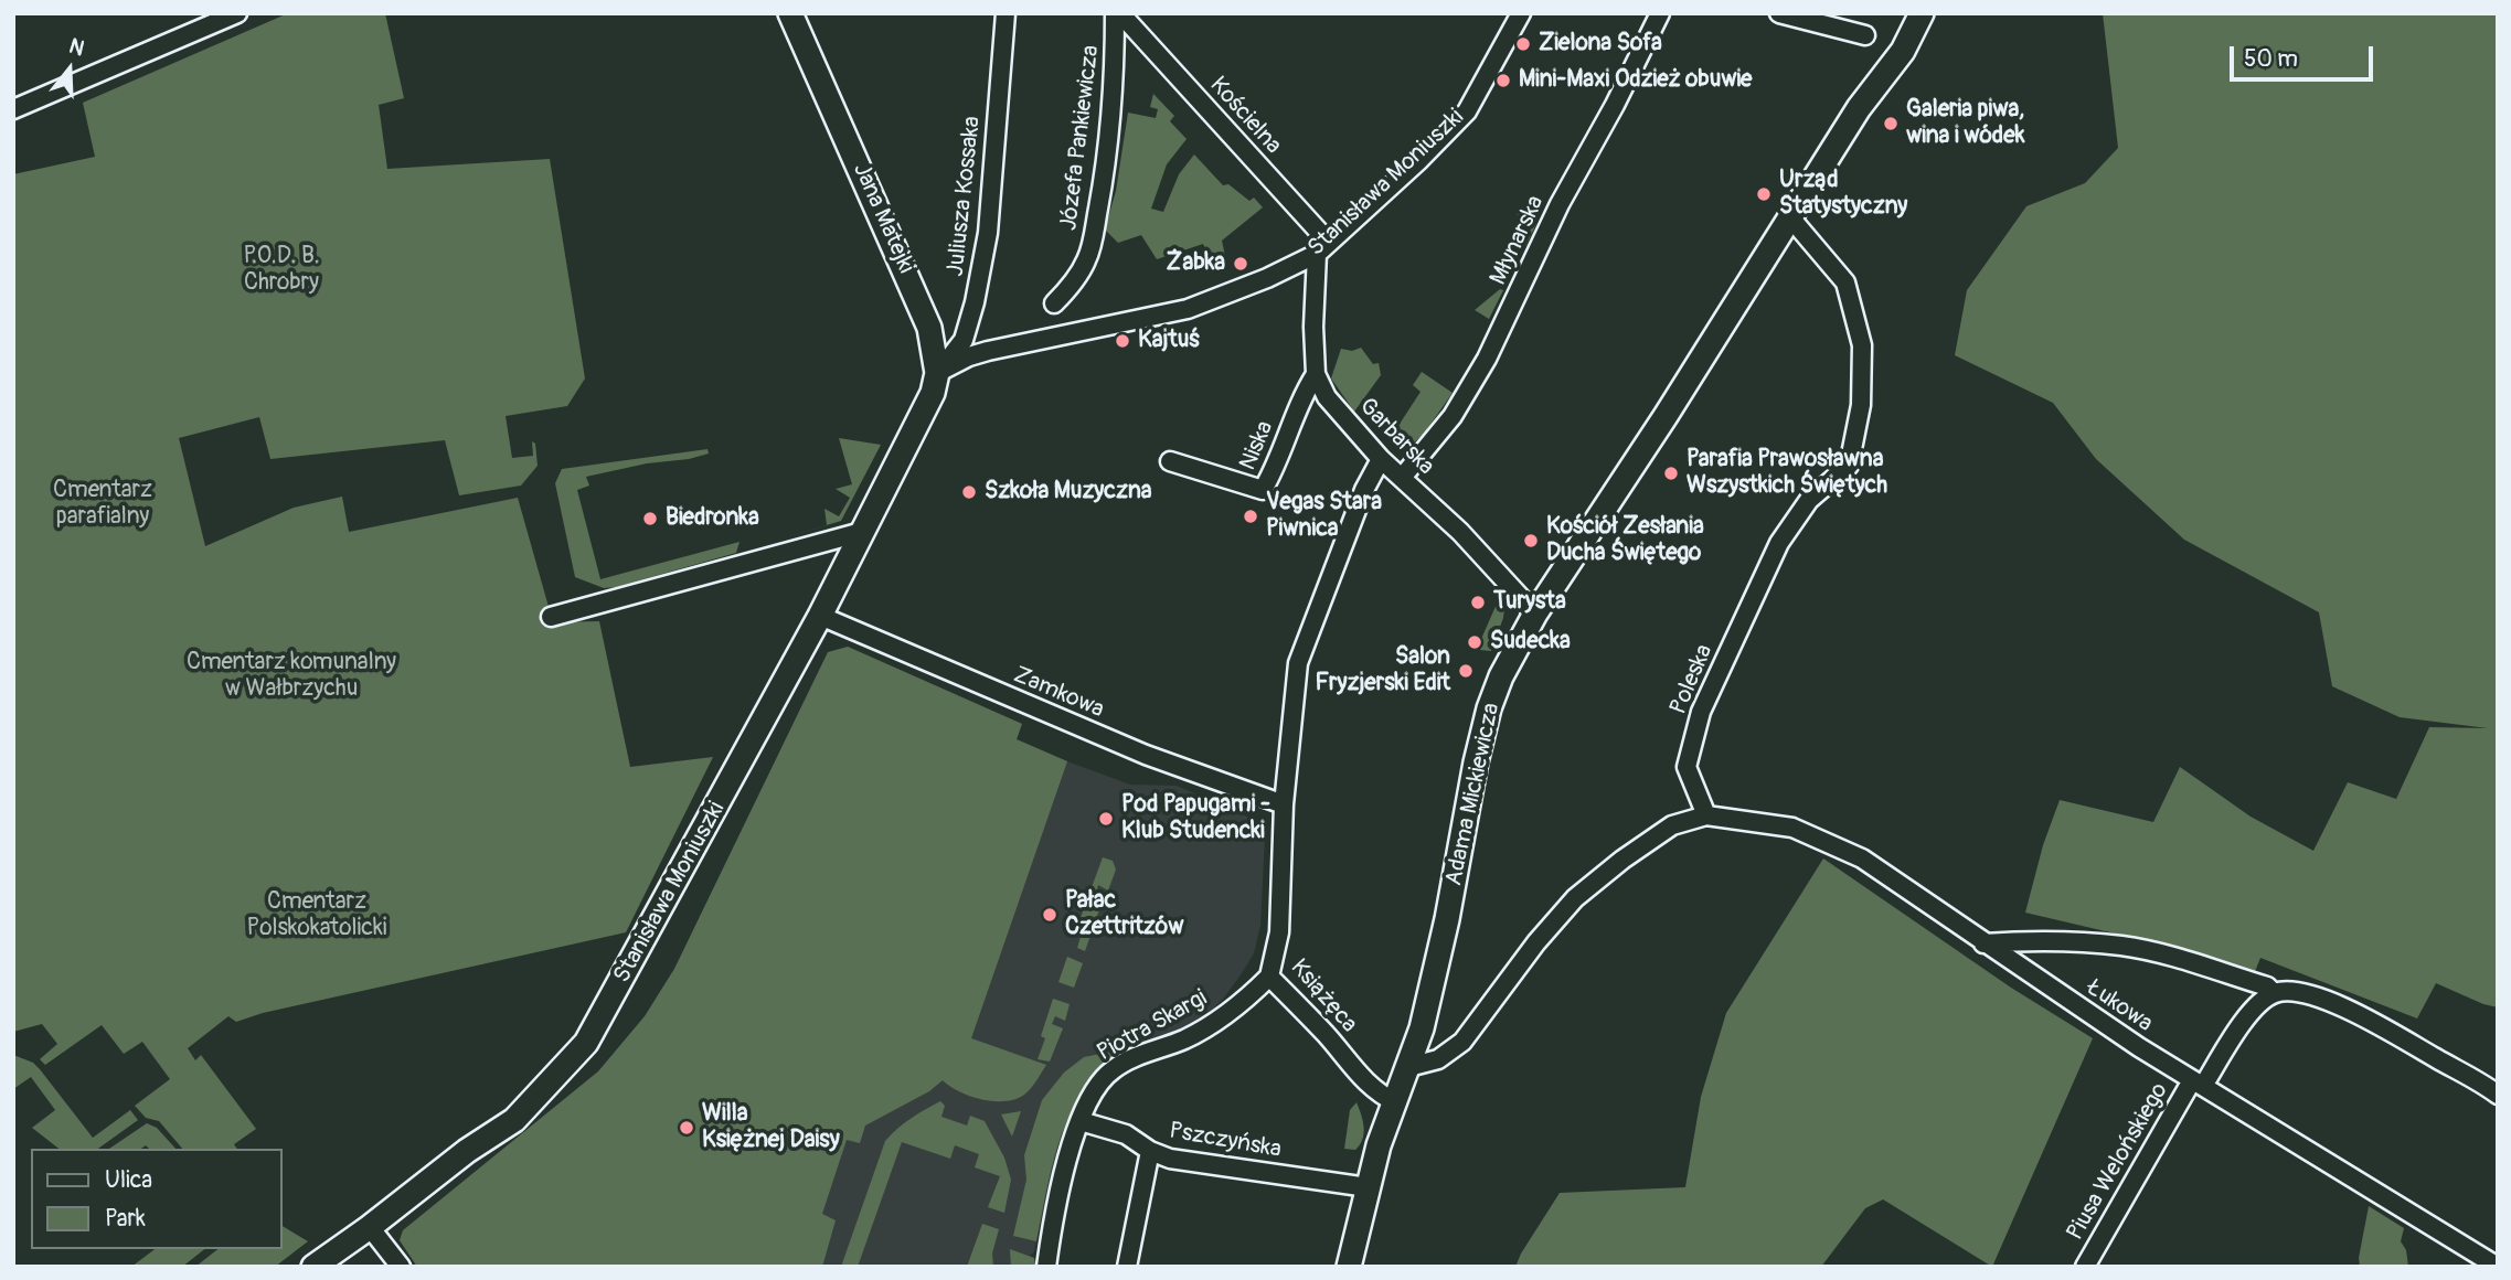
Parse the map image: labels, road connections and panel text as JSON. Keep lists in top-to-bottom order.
{
  "streets": {
    "street": [
      "Kościelna",
      "Józefa Pankiewicza",
      "Stanisława Moniuszki",
      "Juliusza Kossaka",
      "Jana Matejki",
      "Młynarska",
      "Garbarska",
      "Niska",
      "Poleska",
      "Zamkowa",
      "Adama Mickiewicza",
      "Książęca",
      "Łukowa",
      "Piotra Skargi",
      "Pszczyńska",
      "Piusa Welońskiego"
    ]
  },
  "crossings": [
    ["Kościelna", "Józefa Pankiewicza"],
    ["Kościelna", "Stanisława Moniuszki"],
    ["Kościelna", "Garbarska"],
    ["Stanisława Moniuszki", "Juliusza Kossaka"],
    ["Stanisława Moniuszki", "Jana Matejki"],
    ["Stanisława Moniuszki", "Garbarska"],
    ["Stanisława Moniuszki", "Zamkowa"],
    ["Juliusza Kossaka", "Jana Matejki"],
    ["Młynarska", "Garbarska"],
    ["Garbarska", "Niska"],
    ["Garbarska", "Adama Mickiewicza"],
    ["Poleska", "Adama Mickiewicza"],
    ["Poleska", "Łukowa"],
    ["Zamkowa", "Książęca"],
    ["Adama Mickiewicza", "Książęca"],
    ["Adama Mickiewicza", "Pszczyńska"],
    ["Książęca", "Piotra Skargi"],
    ["Łukowa", "Piusa Welońskiego"],
    ["Piotra Skargi", "Pszczyńska"]
  ],
  "parks": [
    "P.O.D. B. Chrobry",
    "Cmentarz parafialny",
    "Cmentarz komunalny w Wałbrzychu",
    "Cmentarz Polskokatolicki"
  ],
  "places": [
    "Zielona Sofa",
    "Mini-Maxi Odzież obuwie",
    "Galeria piwa, wina i wódek",
    "Urząd Statystyczny",
    "Żabka",
    "Kajtuś",
    "Parafia Prawosławna Wszystkich Świętych",
    "Szkoła Muzyczna",
    "Vegas Stara Piwnica",
    "Biedronka",
    "Kościół Zesłania Ducha Świętego",
    "Turysta",
    "Sudecka",
    "Salon Fryzjerski Edit",
    "Pod Papugami - Klub Studencki",
    "Pałac Czettritzów",
    "Willa Księżnej Daisy"
  ],
  "legend": ["Ulica", "Park"],
  "scale_bar": "50 m",
  "north": "top"
}
